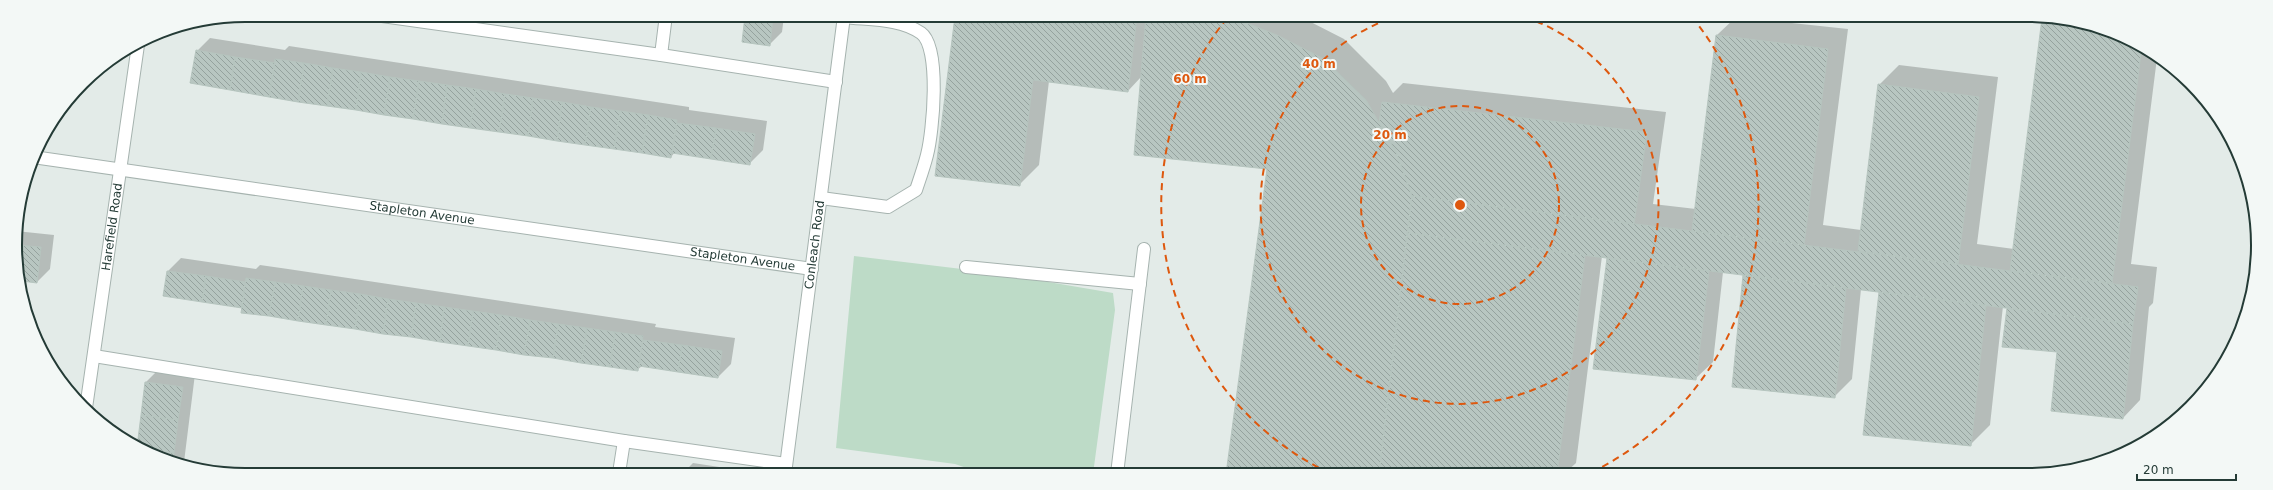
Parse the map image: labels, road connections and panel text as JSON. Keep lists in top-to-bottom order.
{
  "streets": {
    "street": ["Stapleton Avenue", "Harefield Road", "Conleach Road"]
  },
  "crossings": [
    ["Stapleton Avenue", "Harefield Road"],
    ["Stapleton Avenue", "Conleach Road"]
  ],
  "scale_bar": "20 m",
  "rings": ["40 m", "60 m", "20 m"]
}
